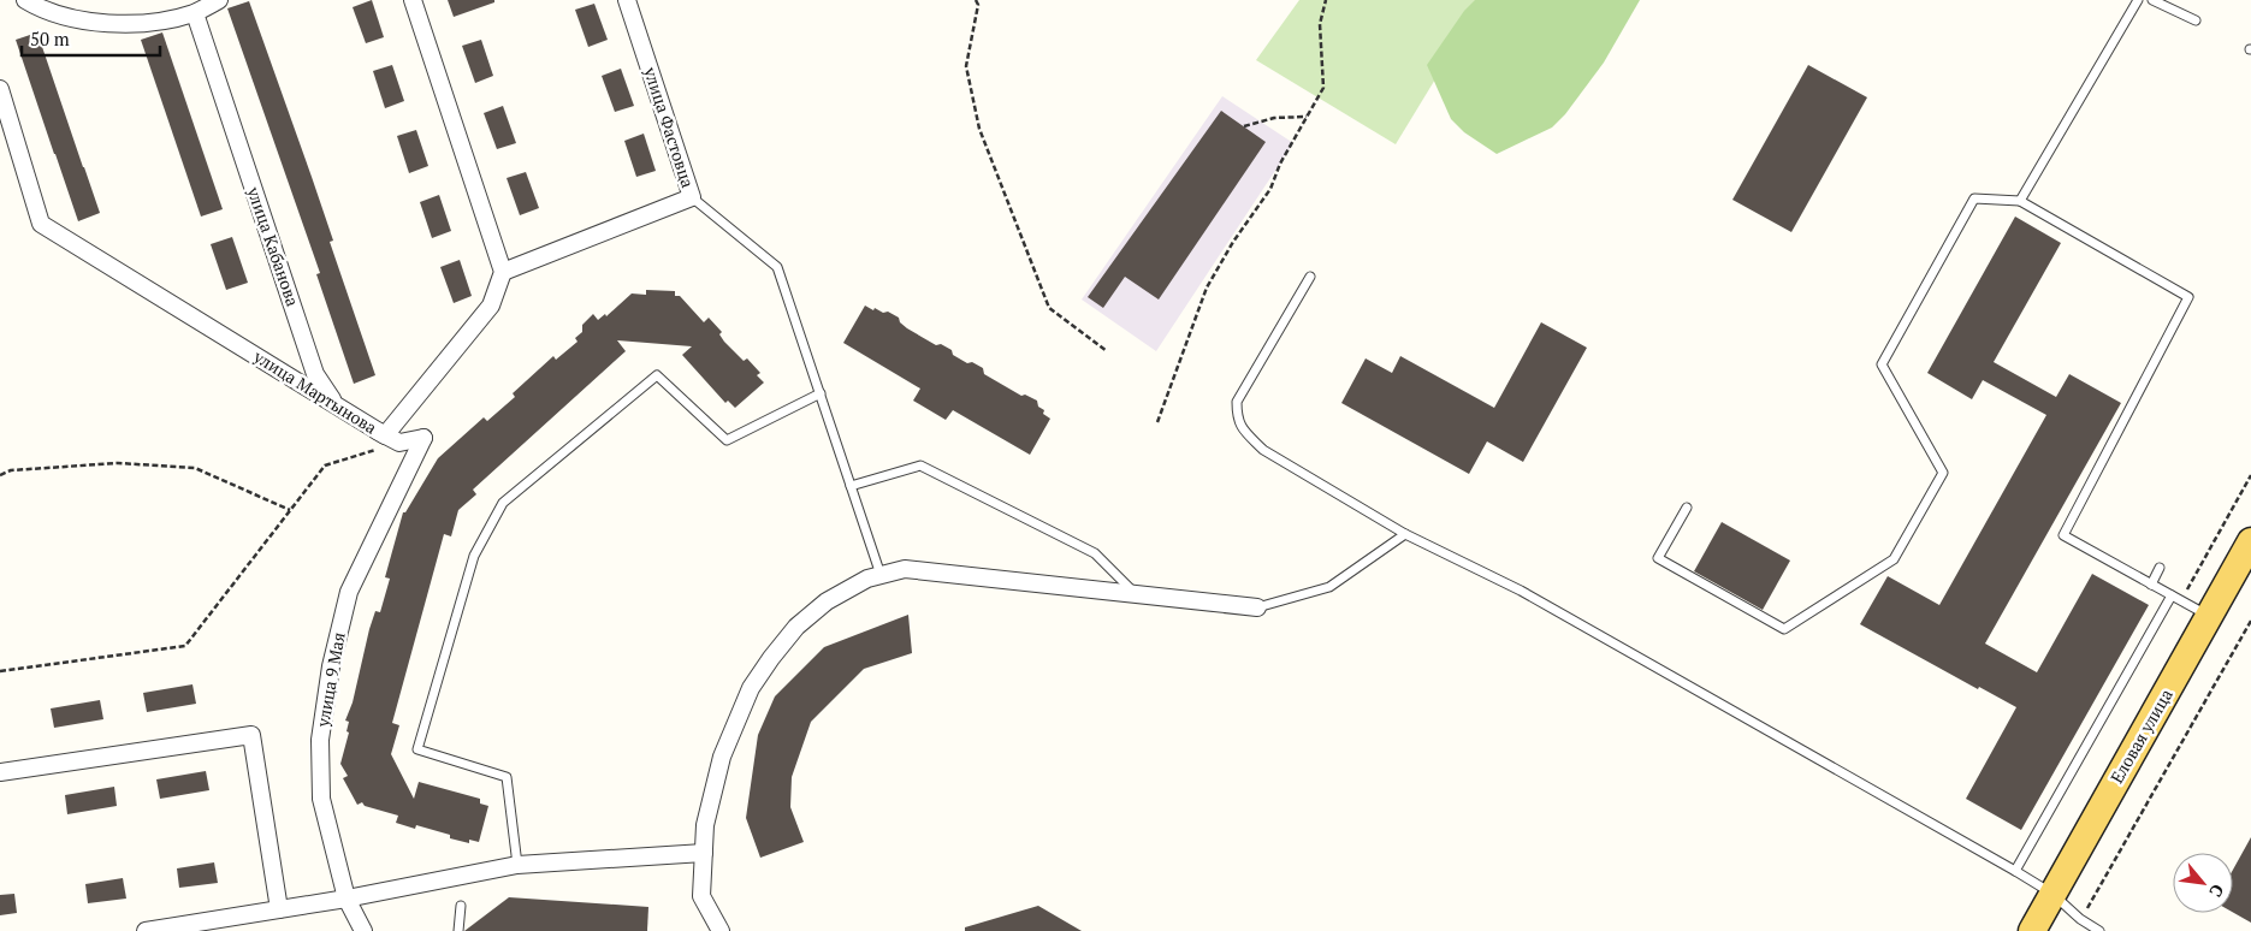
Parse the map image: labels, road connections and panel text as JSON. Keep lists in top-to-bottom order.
{
  "streets": {
    "main road": ["Еловая улица"],
    "street": [
      "улица Фастовца",
      "улица Кабанова",
      "улица Мартынова",
      "улица 9 Мая"
    ]
  },
  "crossings": [
    ["улица Фастовца", "улица Мартынова"],
    ["улица Кабанова", "улица Мартынова"],
    ["улица Кабанова", "улица 9 Мая"],
    ["улица Мартынова", "улица 9 Мая"]
  ],
  "scale_bar": "50 m",
  "north": "bottom right"
}
